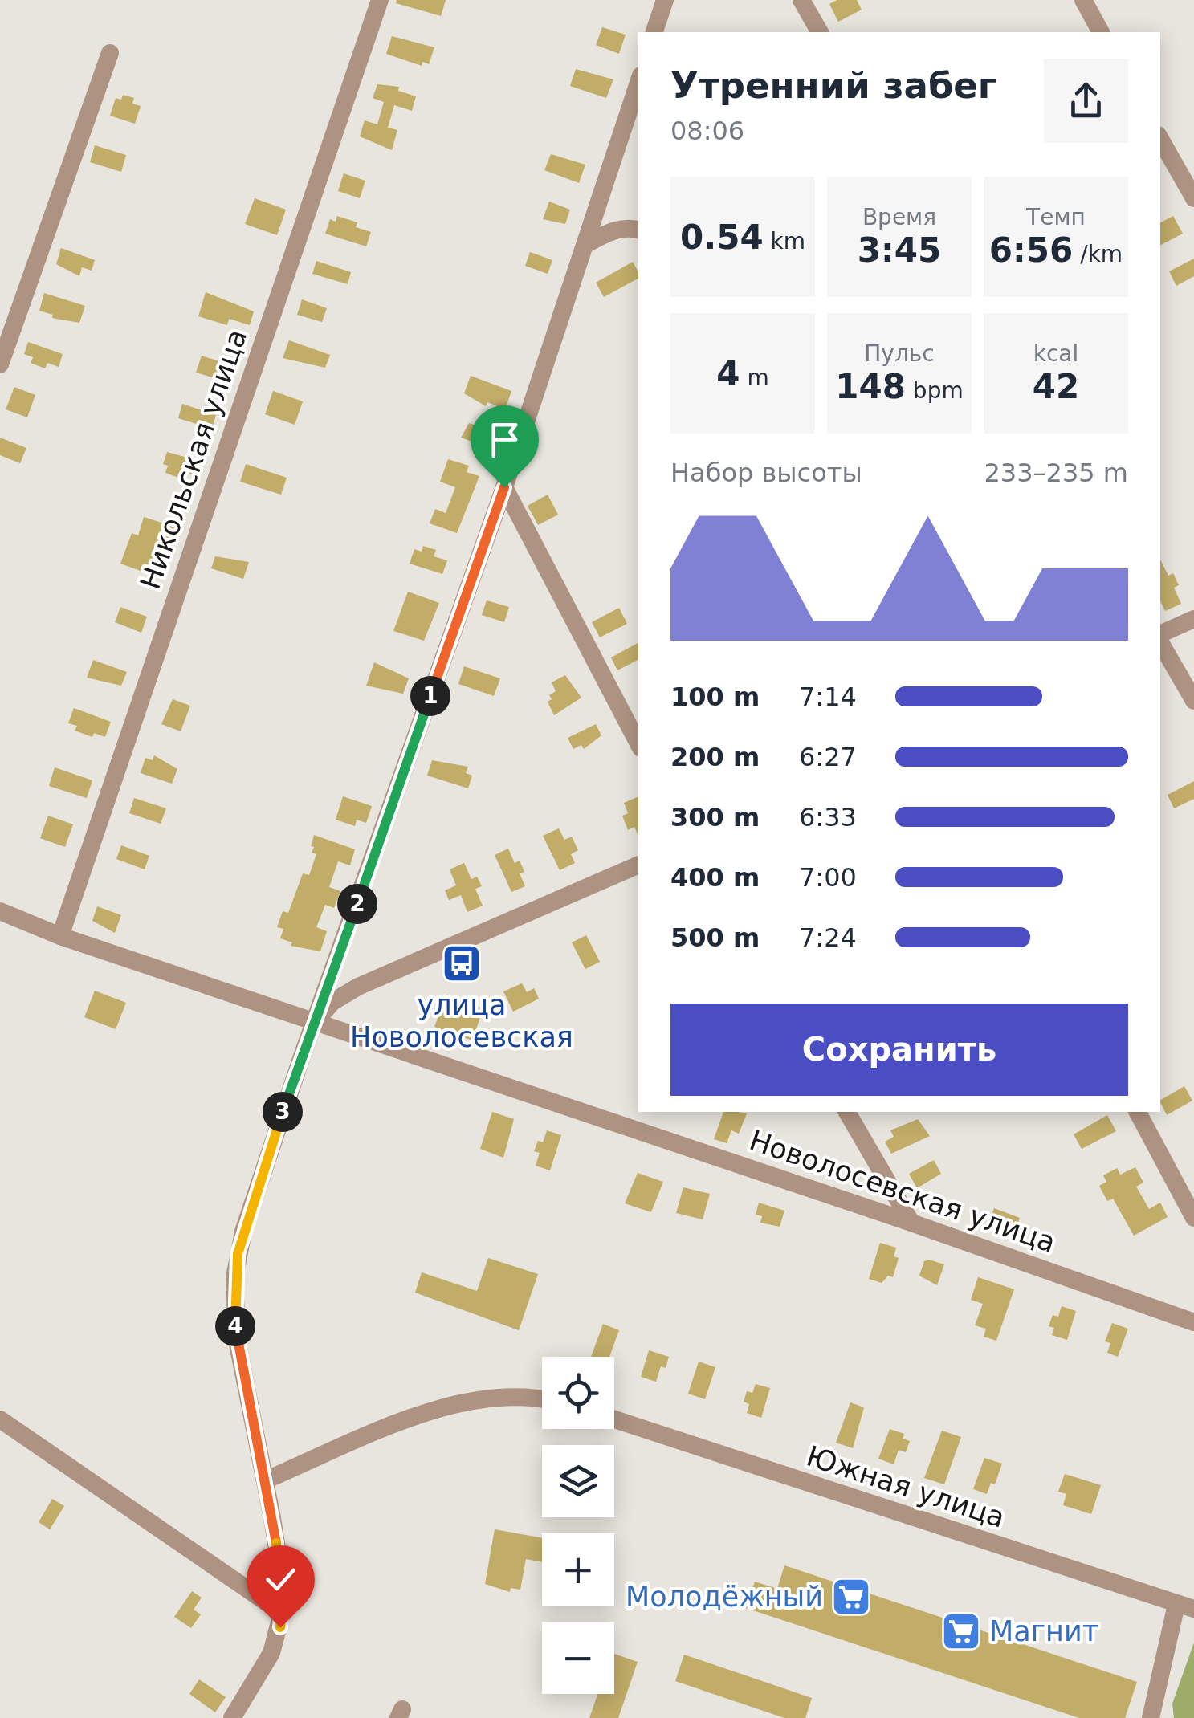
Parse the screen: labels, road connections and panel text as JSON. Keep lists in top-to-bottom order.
{
  "streets": {
    "street": ["Никольская улица", "Новолосевская улица", "Южная улица"]
  },
  "crossings": [
    ["Никольская улица", "Новолосевская улица"]
  ],
  "places": {
    "bus stop": ["улица Новолосевская"],
    "supermarket": ["Молодёжный", "Магнит"]
  },
  "page": {
    "heading": ["Утренний забег", "08:06"],
    "stats": [
      ["0.54 km"],
      ["Время", "3:45"],
      ["Темп", "6:56 /km"],
      ["4 m"],
      ["Пульс", "148 bpm"],
      ["kcal", "42"]
    ],
    "chart": ["Набор высоты", "233–235 m"],
    "list": [
      {
        "name": "100 m",
        "note": "7:14"
      },
      {
        "name": "200 m",
        "note": "6:27"
      },
      {
        "name": "300 m",
        "note": "6:33"
      },
      {
        "name": "400 m",
        "note": "7:00"
      },
      {
        "name": "500 m",
        "note": "7:24"
      }
    ],
    "pins": [
      "1",
      "2",
      "3",
      "4"
    ],
    "buttons": "Сохранить",
    "map_buttons": ["+", "−"]
  }
}
